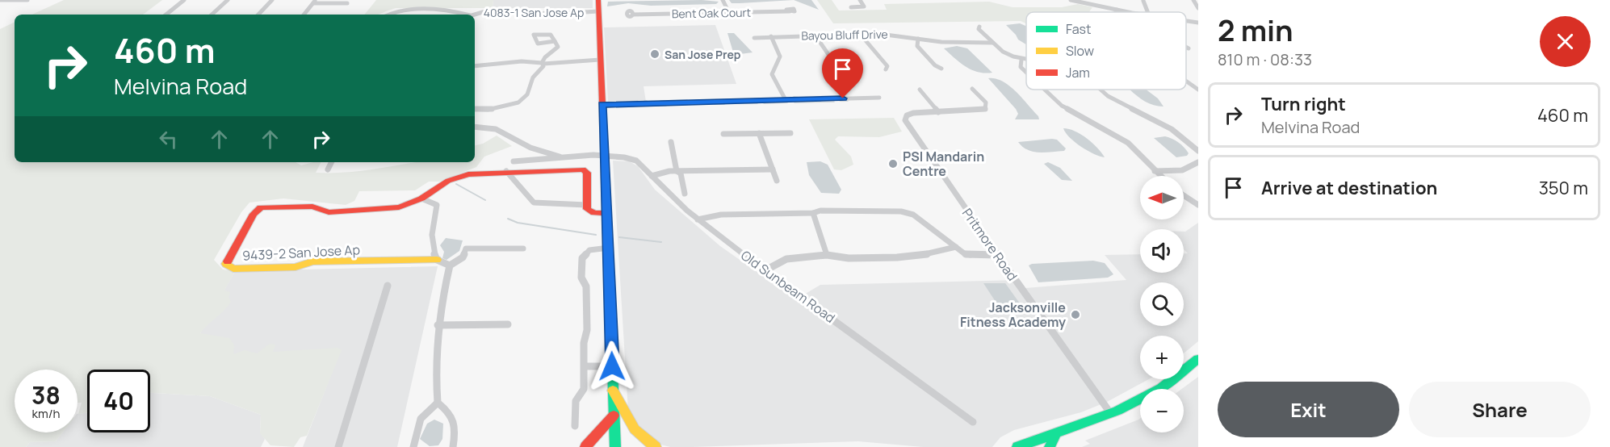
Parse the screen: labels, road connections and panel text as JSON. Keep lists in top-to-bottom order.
{
  "streets": {
    "street": [
      "4083-1 San Jose Ap",
      "Bent Oak Court",
      "Bayou Bluff Drive",
      "Pritmore Road",
      "9439-2 San Jose Ap",
      "Old Sunbeam Road"
    ]
  },
  "places": ["San Jose Prep", "PSI Mandarin Centre", "Jacksonville Fitness Academy"],
  "legend": ["Fast", "Slow", "Jam"],
  "north": "left",
  "page": {
    "heading": ["2 min", "810 m · 08:33"],
    "turn": ["460 m", "Melvina Road"],
    "list": [
      {
        "name": "Turn right",
        "note": "Melvina Road",
        "value": "460 m"
      },
      {
        "name": "Arrive at destination",
        "value": "350 m"
      }
    ],
    "map_buttons": ["+", "−"],
    "speed": "38 km/h",
    "limit": "40",
    "buttons": ["Exit", "Share"]
  }
}
